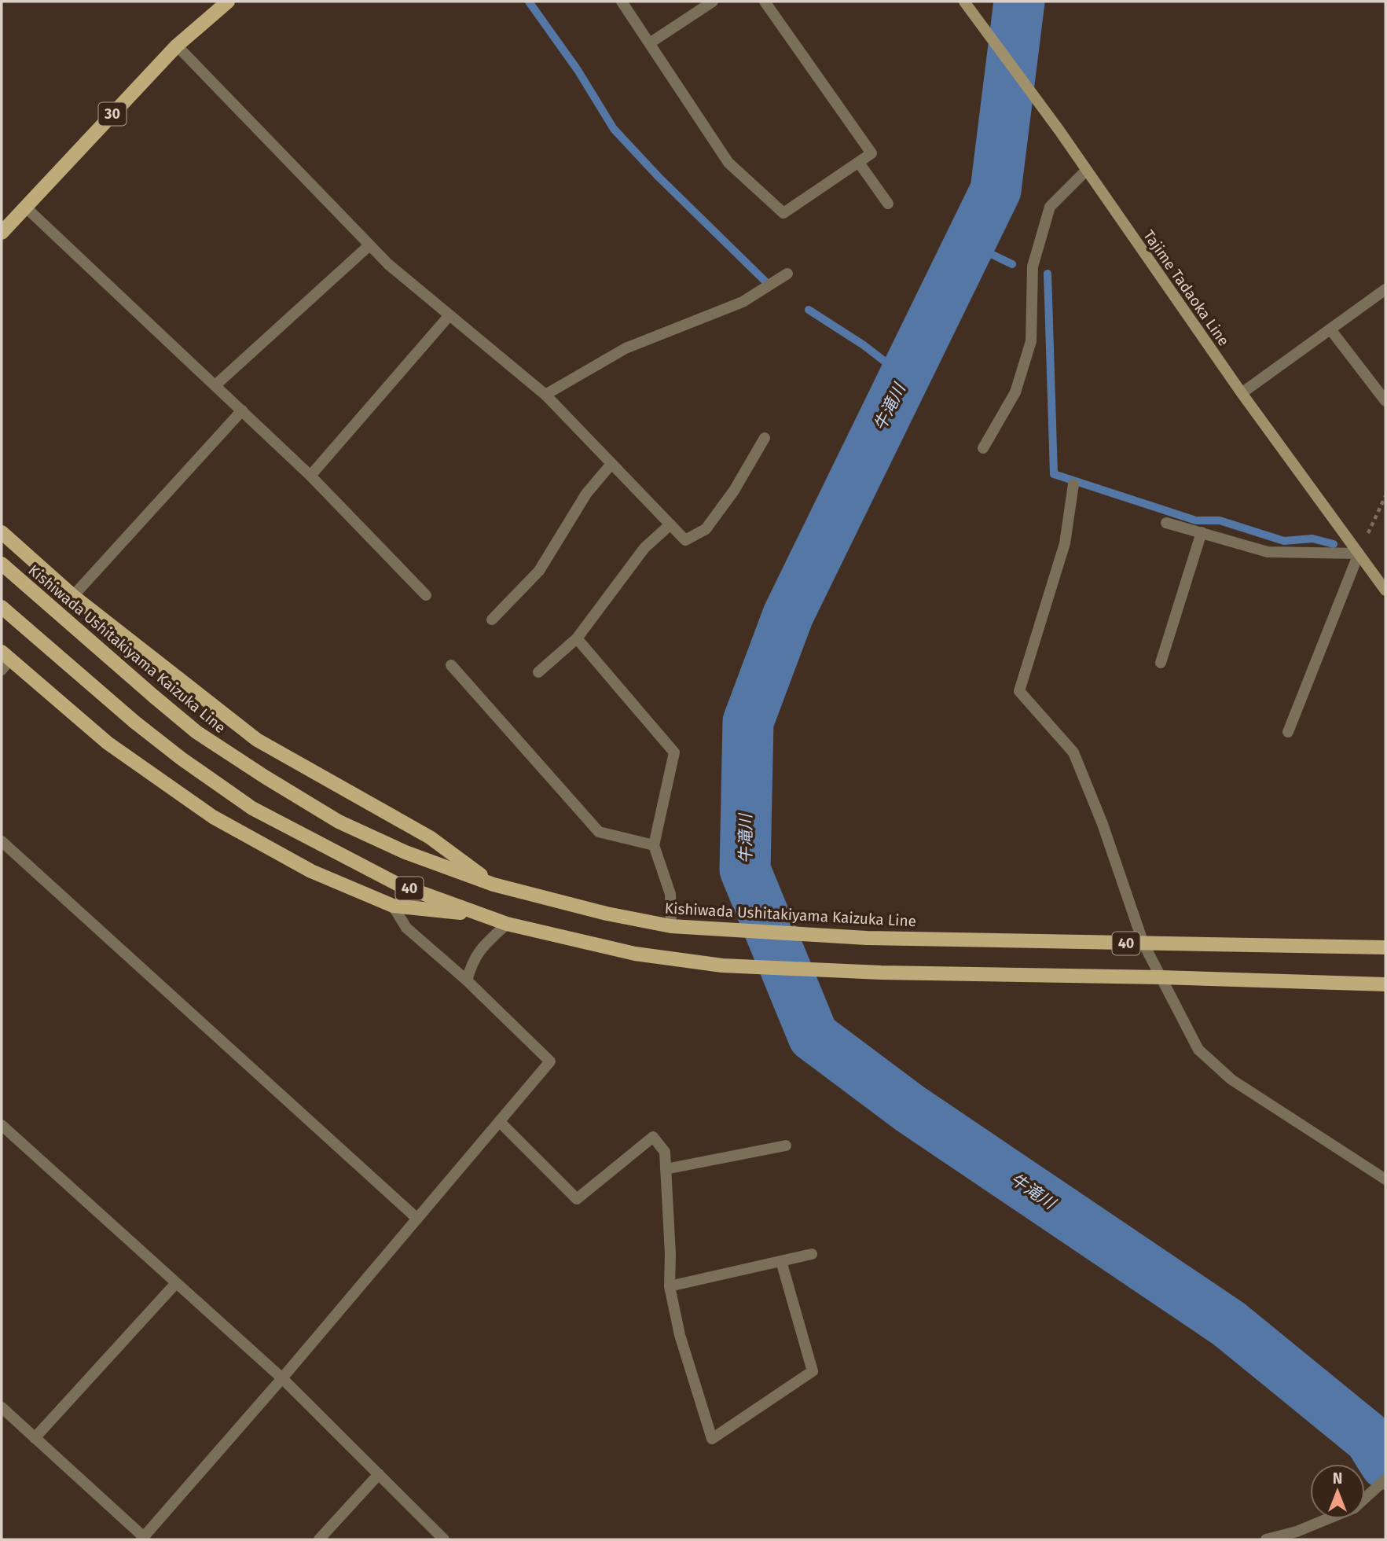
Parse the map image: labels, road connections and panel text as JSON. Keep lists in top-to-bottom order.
{
  "streets": {
    "main road": [
      "30",
      "Tajime Tadaoka Line",
      "Kishiwada Ushitakiyama Kaizuka Line",
      "40"
    ]
  },
  "water": ["牛滝川"],
  "north": "top"
}
